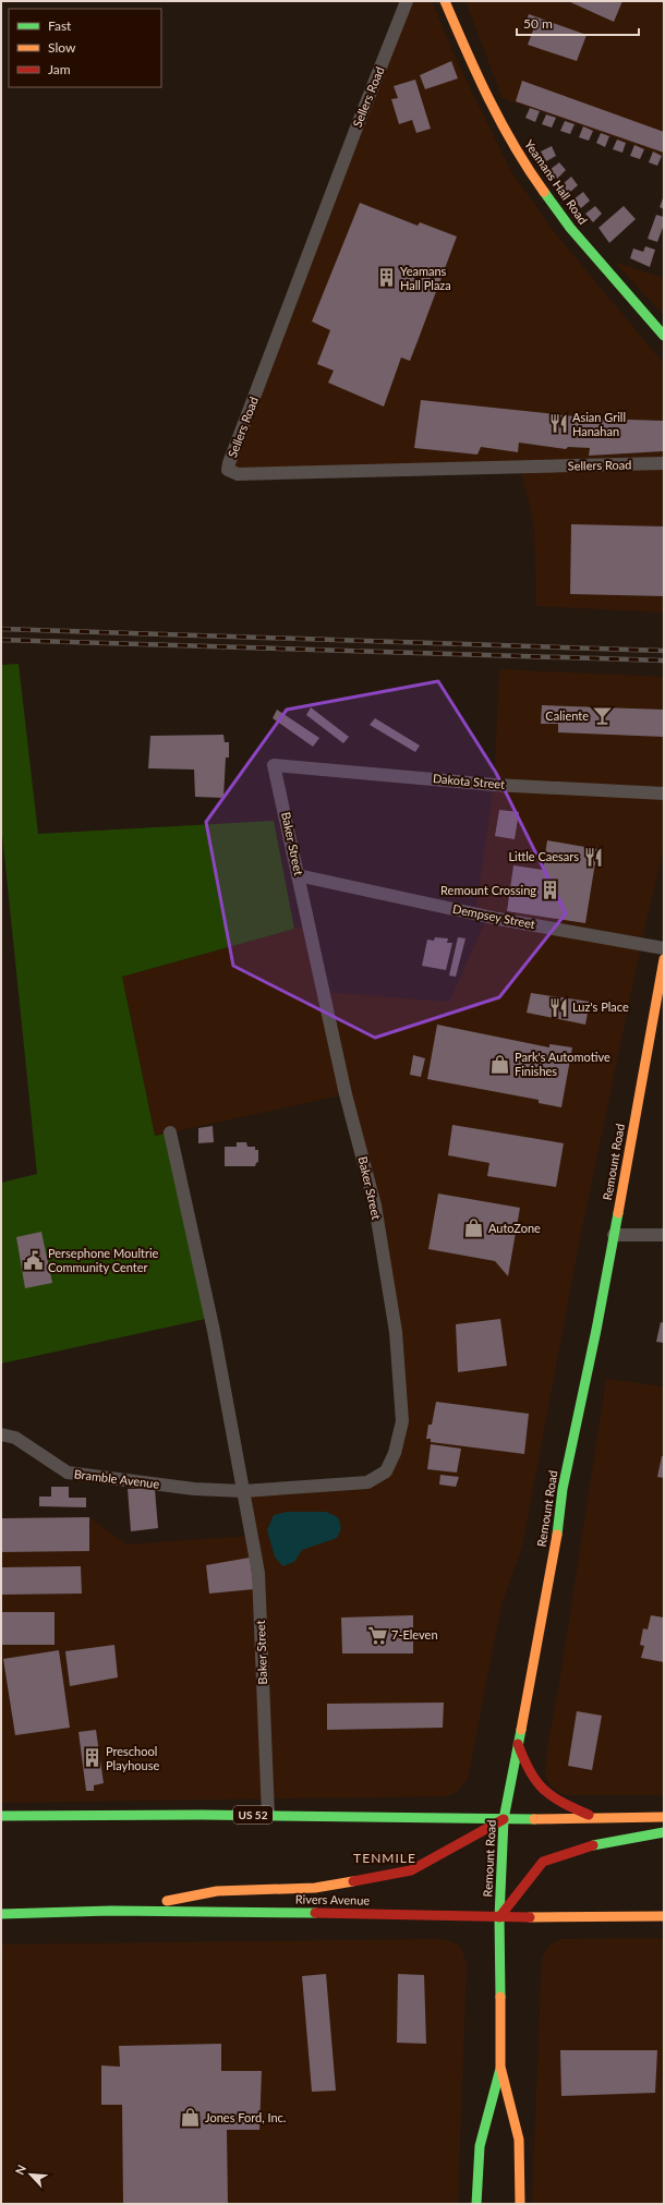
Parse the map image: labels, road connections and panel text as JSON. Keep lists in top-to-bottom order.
{
  "streets": {
    "main road": [
      "Yeamans Hall Road",
      "Remount Road",
      "US 52",
      "Rivers Avenue"
    ],
    "street": [
      "Sellers Road",
      "Dakota Street",
      "Baker Street",
      "Dempsey Street",
      "Bramble Avenue"
    ]
  },
  "crossings": [
    ["Dakota Street", "Baker Street"],
    ["Baker Street", "Dempsey Street"],
    ["Baker Street", "Bramble Avenue"],
    ["Baker Street", "US 52"],
    ["Remount Road", "US 52"],
    ["Remount Road", "Rivers Avenue"]
  ],
  "districts": ["TENMILE"],
  "places": {
    "building": ["Yeamans Hall Plaza", "Remount Crossing", "Preschool Playhouse"],
    "restaurant": ["Asian Grill Hanahan", "Little Caesars", "Luz's Place"],
    "bar": ["Caliente"],
    "shop": ["Park's Automotive Finishes", "AutoZone", "Jones Ford, Inc."],
    "public building": ["Persephone Moultrie Community Center"],
    "supermarket": ["7-Eleven"]
  },
  "legend": ["Fast", "Slow", "Jam"],
  "scale_bar": "50 m",
  "north": "top left"
}
